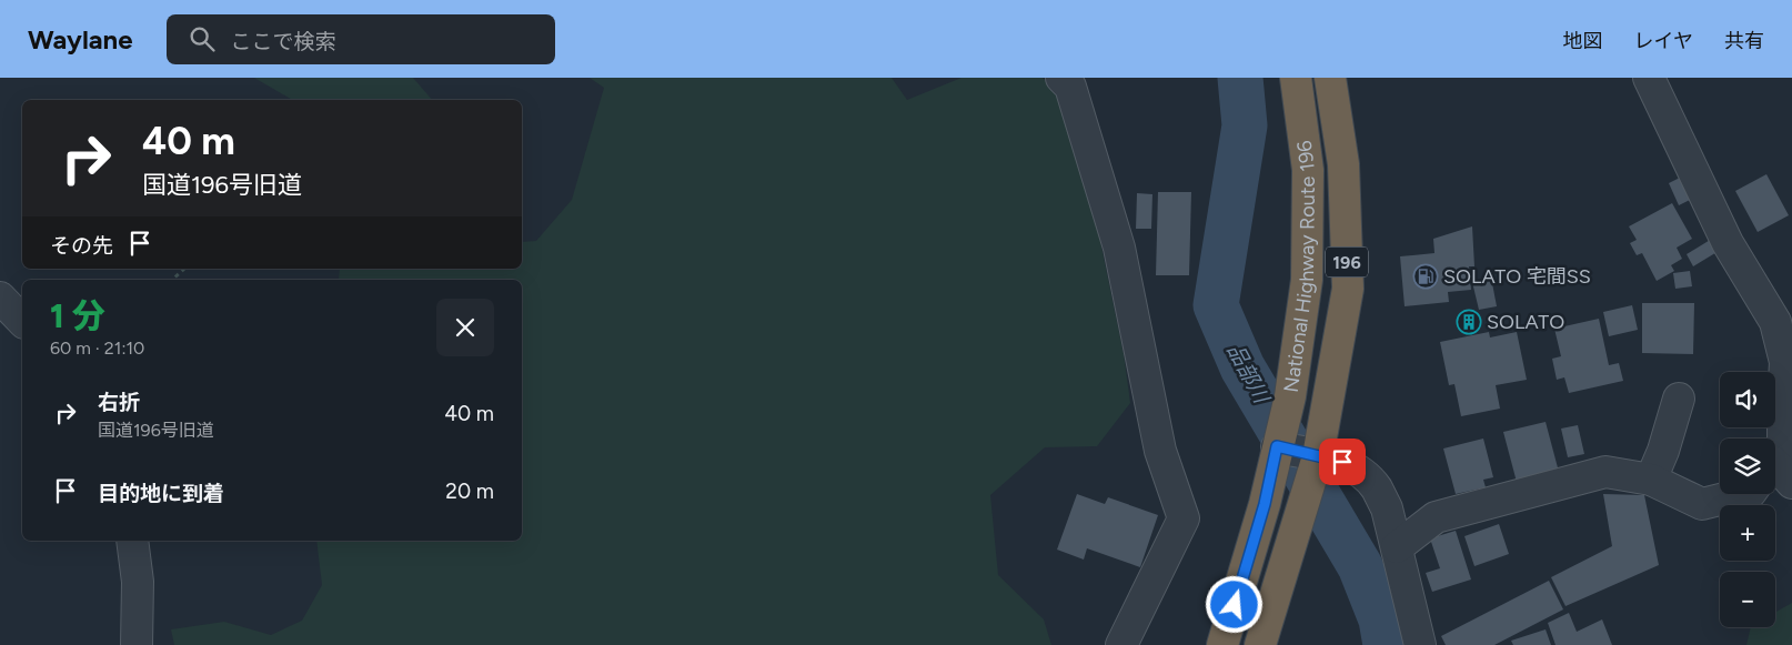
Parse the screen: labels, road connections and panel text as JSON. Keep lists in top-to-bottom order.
{
  "streets": {
    "highway": ["196", "National Highway Route 196"]
  },
  "water": ["品部川"],
  "places": {
    "fuel station": ["SOLATO 宅間SS"],
    "building": ["SOLATO"]
  },
  "page": {
    "header": "Waylane",
    "search": "ここで検索",
    "nav": ["地図", "レイヤ", "共有"],
    "turn": ["40 m", "国道196号旧道"],
    "then": "その先",
    "heading": ["1 分", "60 m · 21:10"],
    "map_buttons": ["+", "−"],
    "list": [
      {
        "name": "右折",
        "note": "国道196号旧道",
        "value": "40 m"
      },
      {
        "name": "目的地に到着",
        "value": "20 m"
      }
    ]
  }
}
